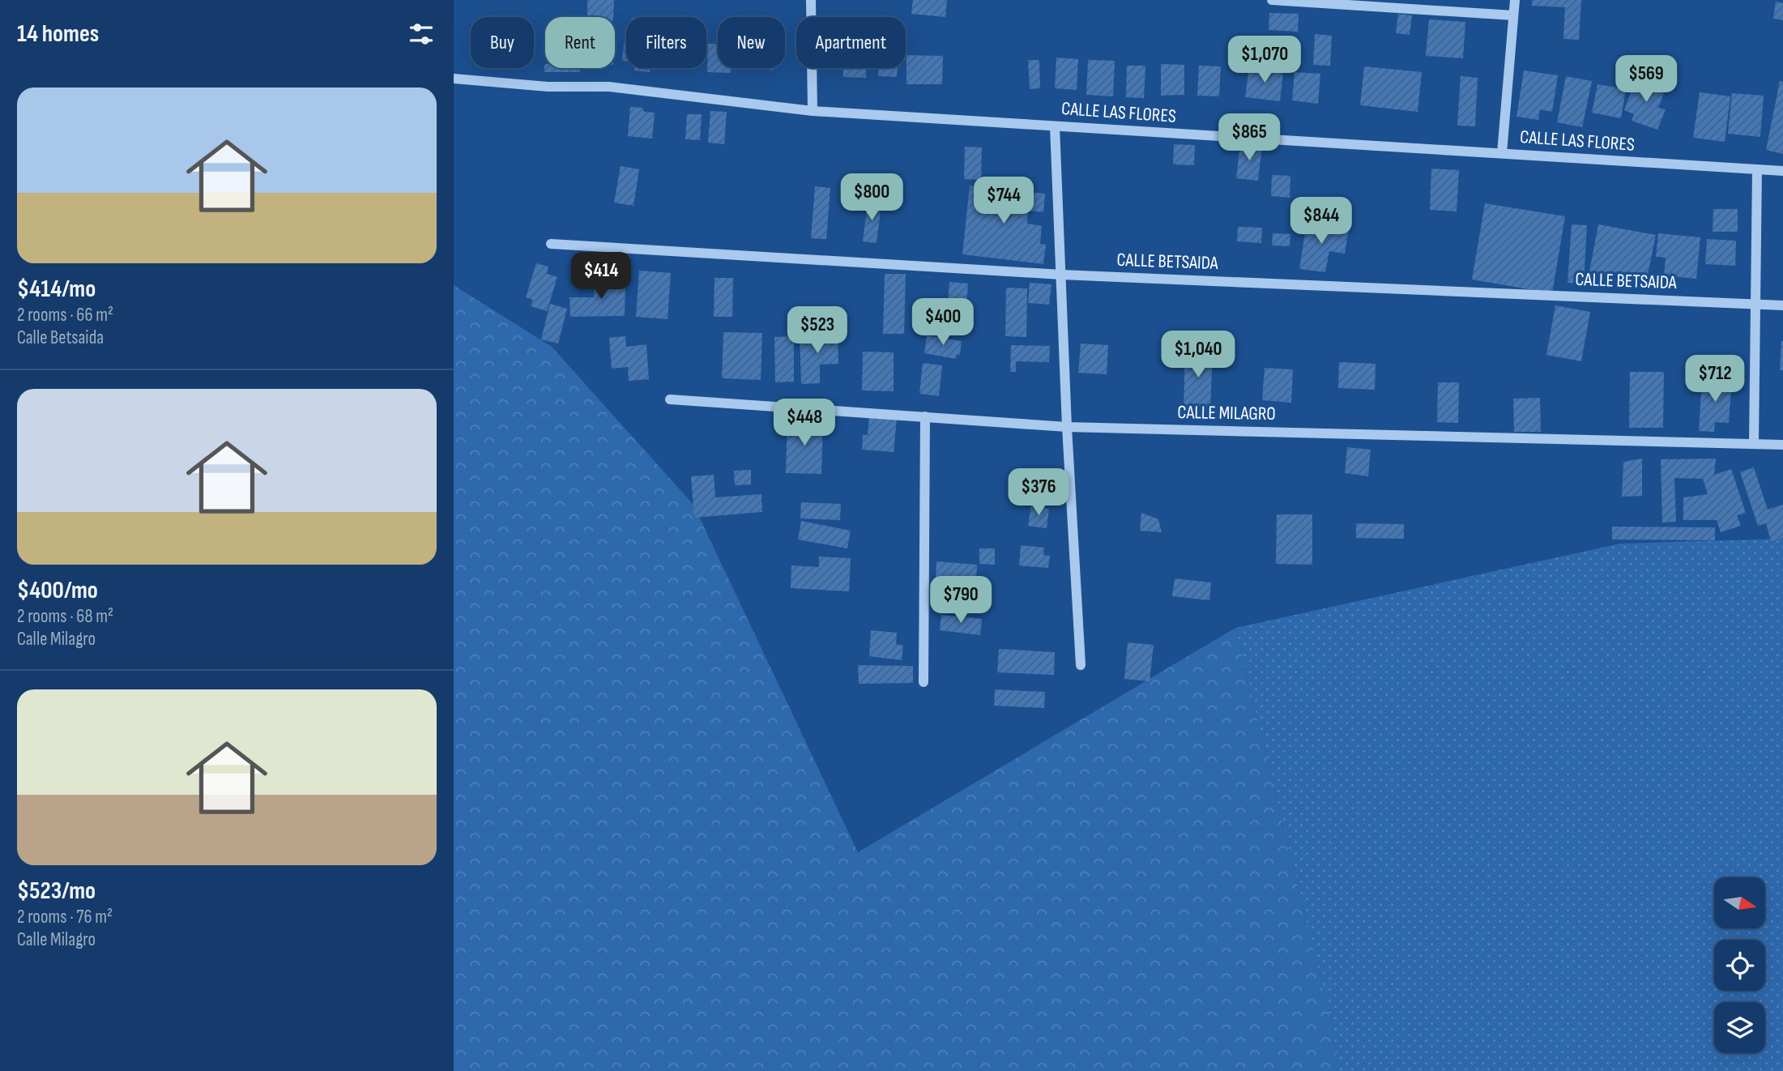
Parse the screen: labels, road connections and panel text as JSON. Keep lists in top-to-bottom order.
{
  "streets": {
    "street": ["CALLE LAS FLORES", "CALLE BETSAIDA", "CALLE MILAGRO"]
  },
  "north": "right",
  "page": {
    "heading": "14 homes",
    "chip": [
      "Buy",
      "Rent",
      "Filters",
      "New",
      "Apartment"
    ],
    "price": [
      "$1,070",
      "$569",
      "$865",
      "$800",
      "$744",
      "$844",
      "$414",
      "$400",
      "$523",
      "$1,040",
      "$712",
      "$448",
      "$376",
      "$790"
    ],
    "list": [
      {
        "name": "$414/mo",
        "note": "2 rooms · 66 m² · Calle Betsaida"
      },
      {
        "name": "$400/mo",
        "note": "2 rooms · 68 m² · Calle Milagro"
      },
      {
        "name": "$523/mo",
        "note": "2 rooms · 76 m² · Calle Milagro"
      }
    ]
  }
}
